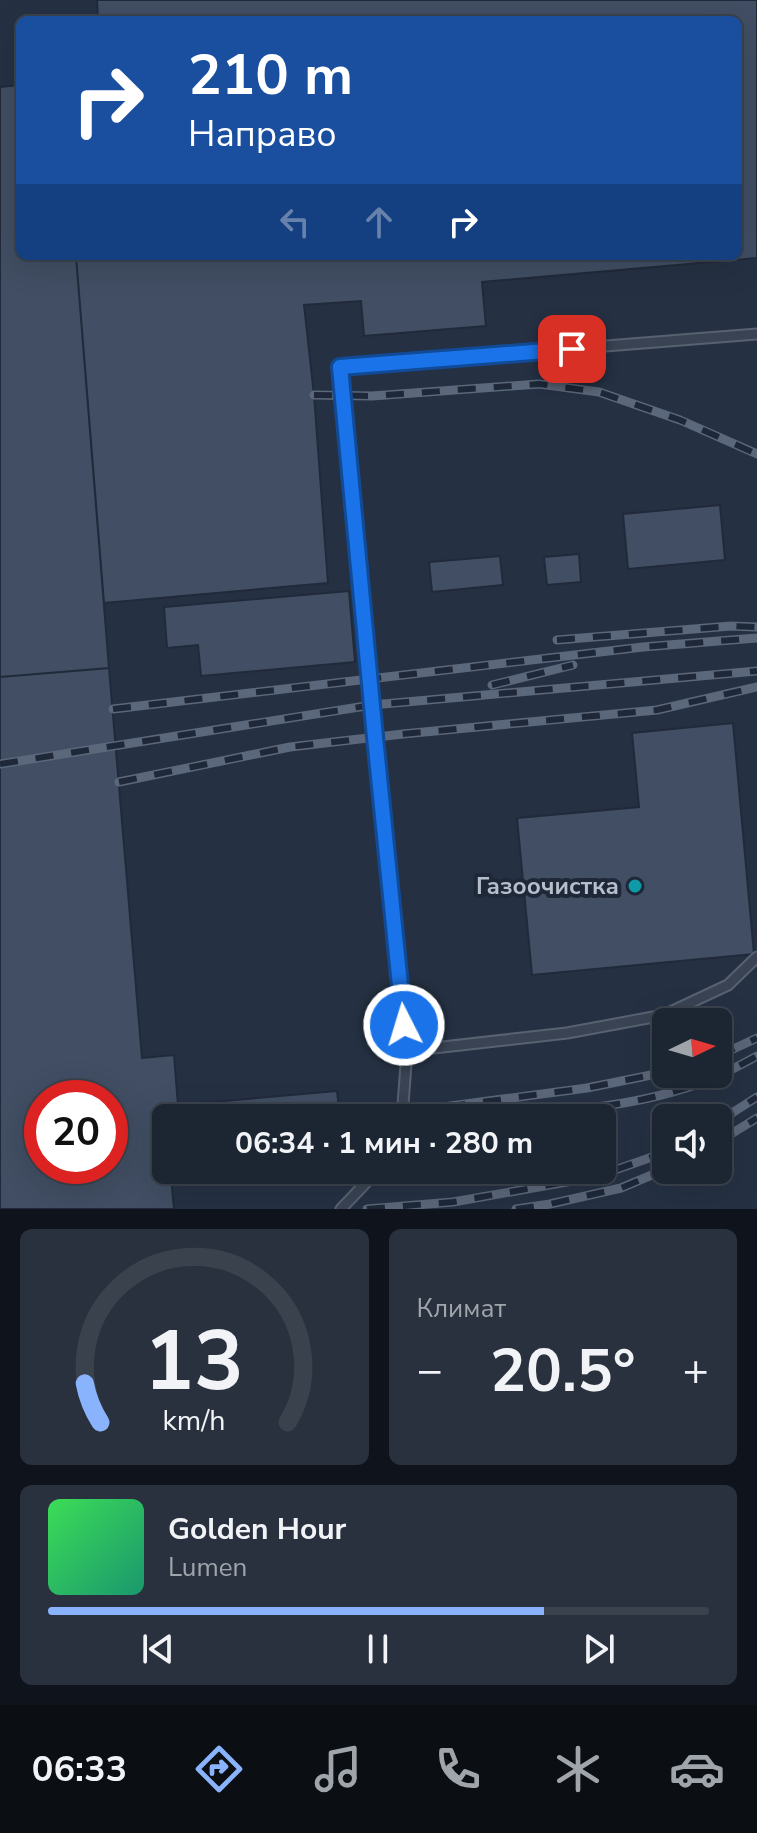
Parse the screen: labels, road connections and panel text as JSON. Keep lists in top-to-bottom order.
{
  "places": ["Газоочистка"],
  "north": "right",
  "page": {
    "turn": ["210 m", "Направо"],
    "limit": "20",
    "trip": "06:34 · 1 мин · 280 m",
    "tile": "Климат",
    "heat": ["−", "20.5°", "+"],
    "song": ["Golden Hour", "Lumen"],
    "tabs": "06:33",
    "gauge": ["13", "km/h"]
  }
}
